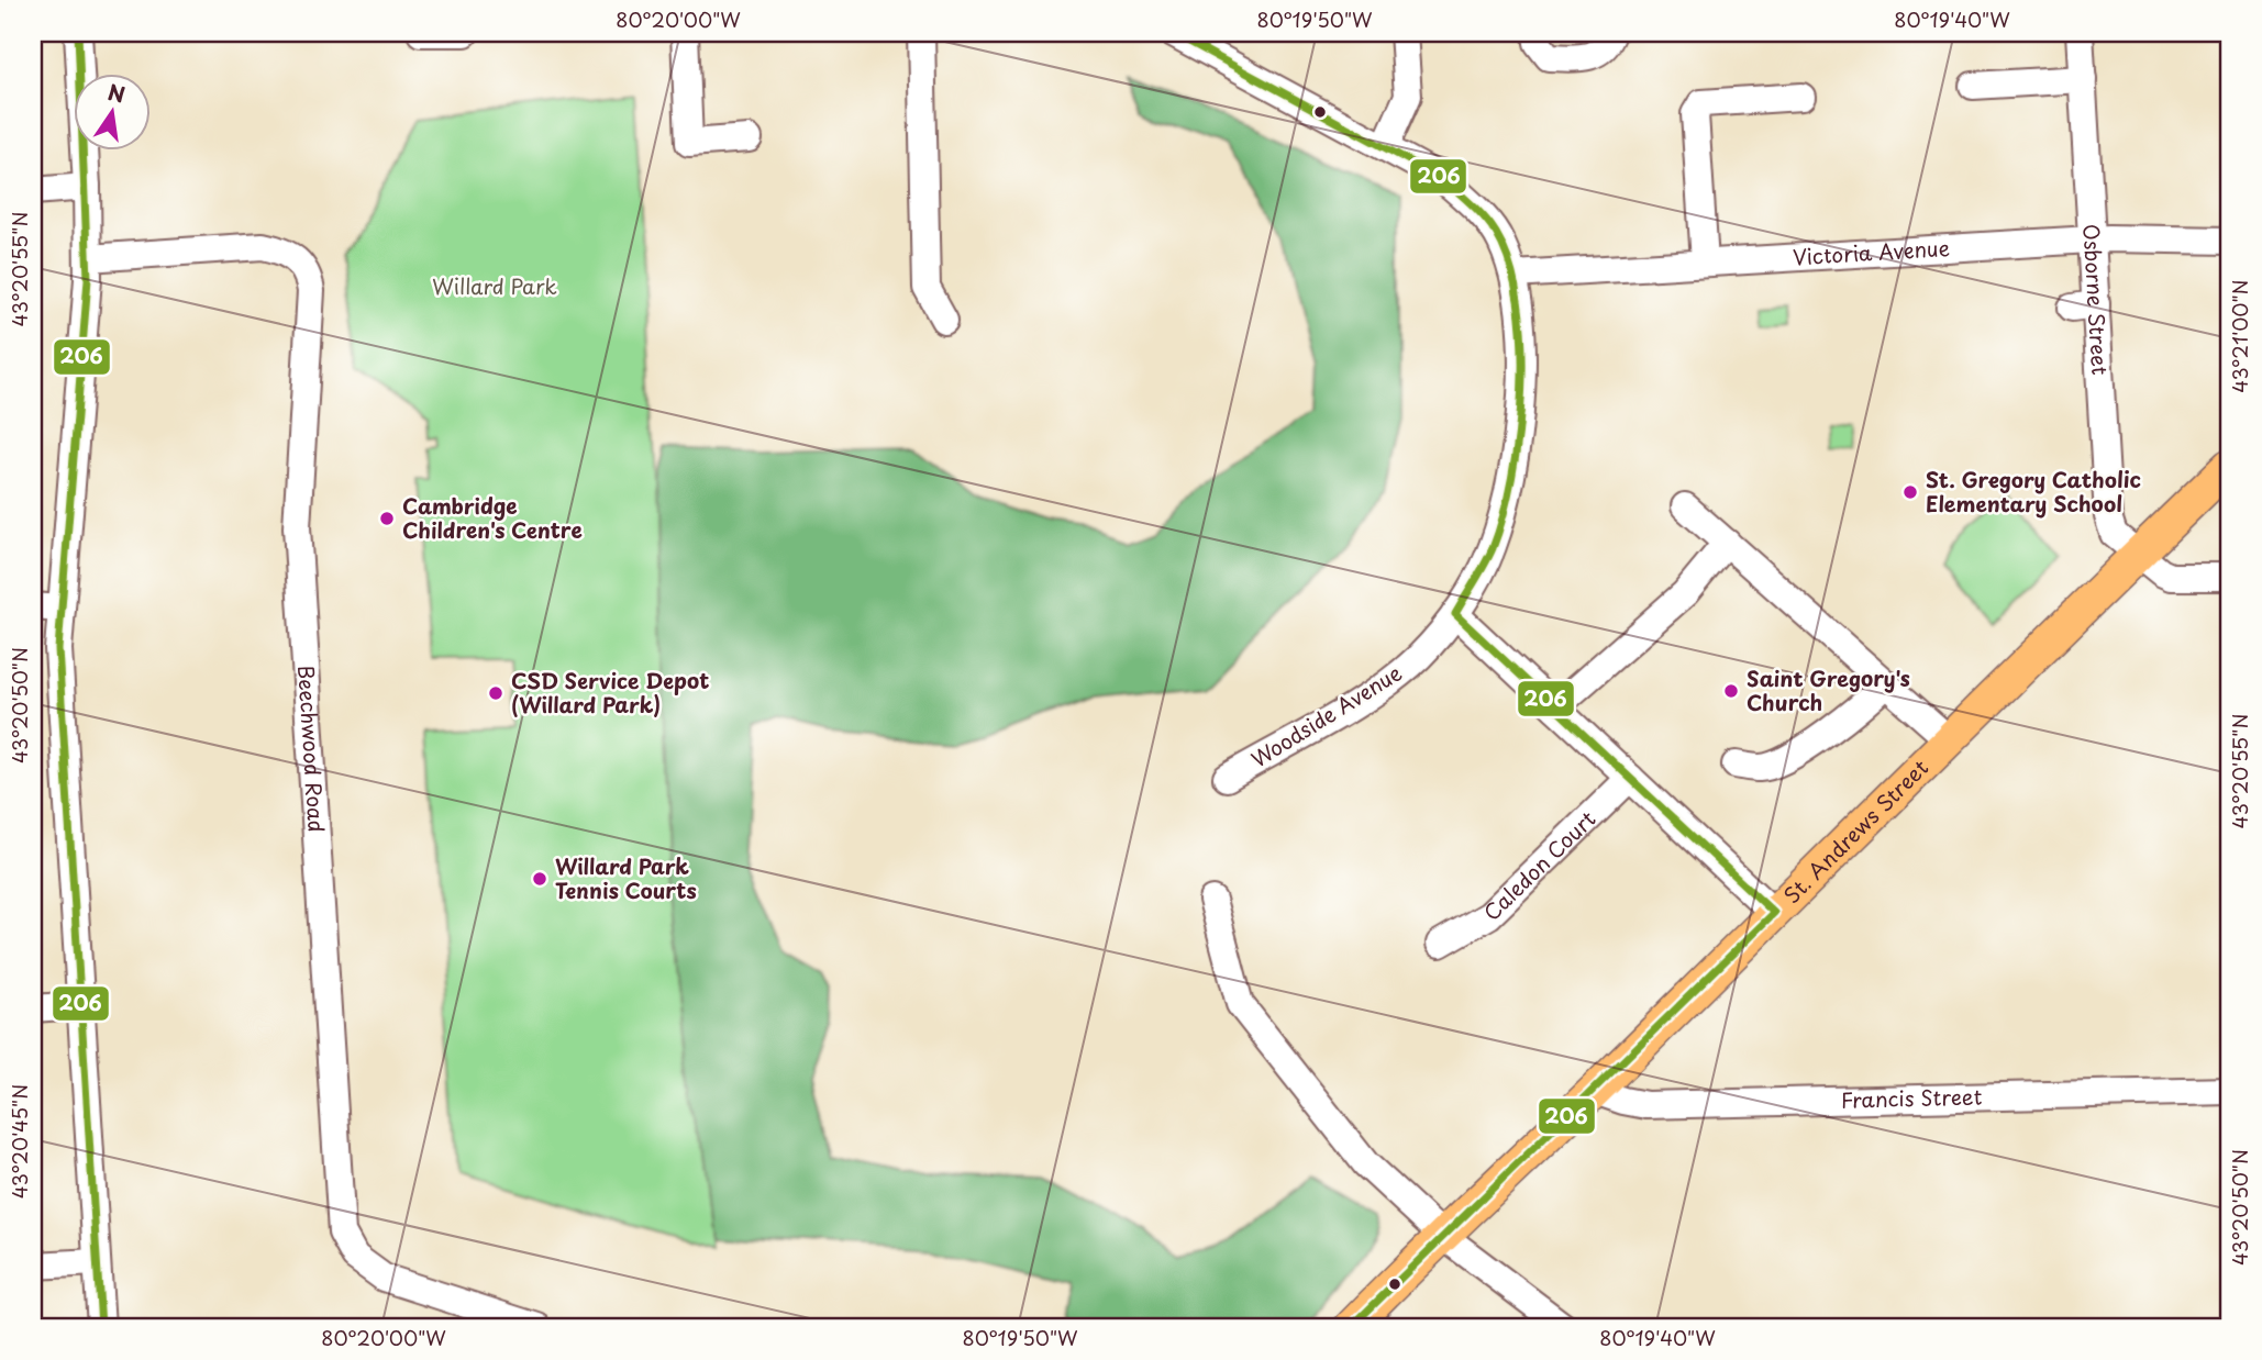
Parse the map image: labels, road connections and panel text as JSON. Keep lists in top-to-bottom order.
{
  "streets": {
    "main road": ["St. Andrews Street"],
    "street": [
      "Victoria Avenue",
      "Osborne Street",
      "Woodside Avenue",
      "Beechwood Road",
      "Caledon Court",
      "Francis Street"
    ]
  },
  "crossings": [
    ["Victoria Avenue", "Osborne Street"],
    ["Victoria Avenue", "Woodside Avenue"],
    ["Osborne Street", "St. Andrews Street"],
    ["St. Andrews Street", "Francis Street"]
  ],
  "parks": ["Willard Park"],
  "places": [
    "St. Gregory Catholic Elementary School",
    "Cambridge Children's Centre",
    "Saint Gregory's Church",
    "CSD Service Depot (Willard Park)",
    "Willard Park Tennis Courts"
  ],
  "lines": ["transit line 206"],
  "north": "top",
  "coordinates": [
    "80°20'00\"W",
    "80°19'50\"W",
    "80°19'40\"W",
    "43°20'55\"N",
    "43°21'00\"N",
    "43°20'50\"N",
    "43°20'45\"N"
  ]
}
